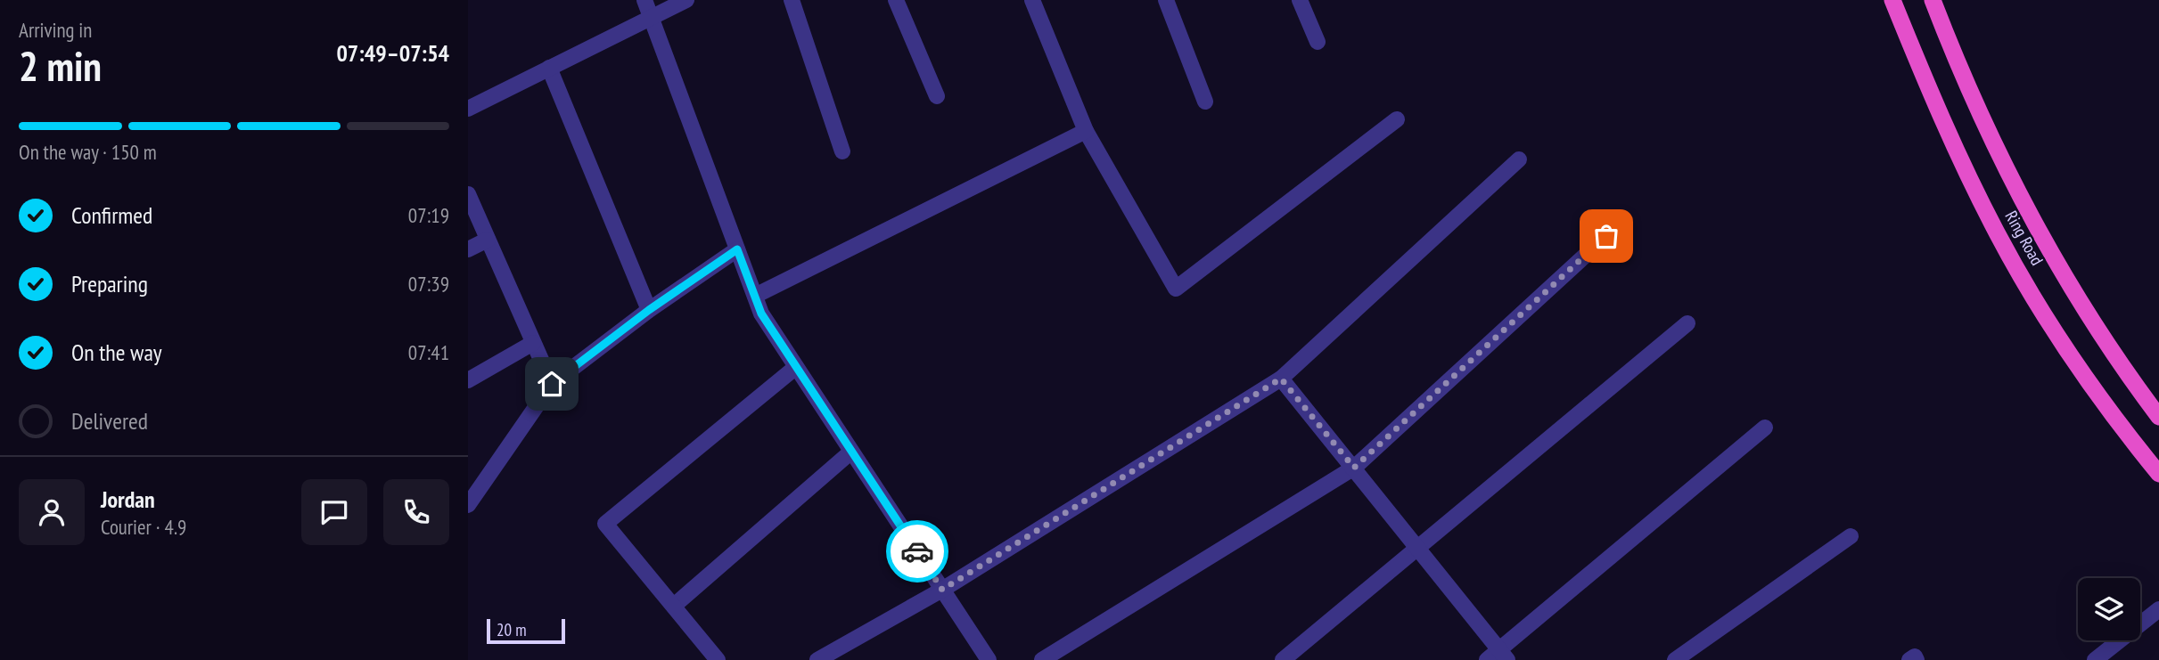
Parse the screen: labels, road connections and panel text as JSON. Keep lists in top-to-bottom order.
{
  "streets": {
    "highway": ["Ring Road"]
  },
  "scale_bar": "20 m",
  "page": {
    "heading": ["2 min", "Arriving in", "07:49–07:54"],
    "panel": ["Jordan", "Courier · 4.9"],
    "bar": "On the way · 150 m",
    "list": [
      ["Confirmed", "07:19"],
      ["Preparing", "07:39"],
      ["On the way", "07:41"],
      "Delivered"
    ],
    "scale": "20 m"
  }
}
